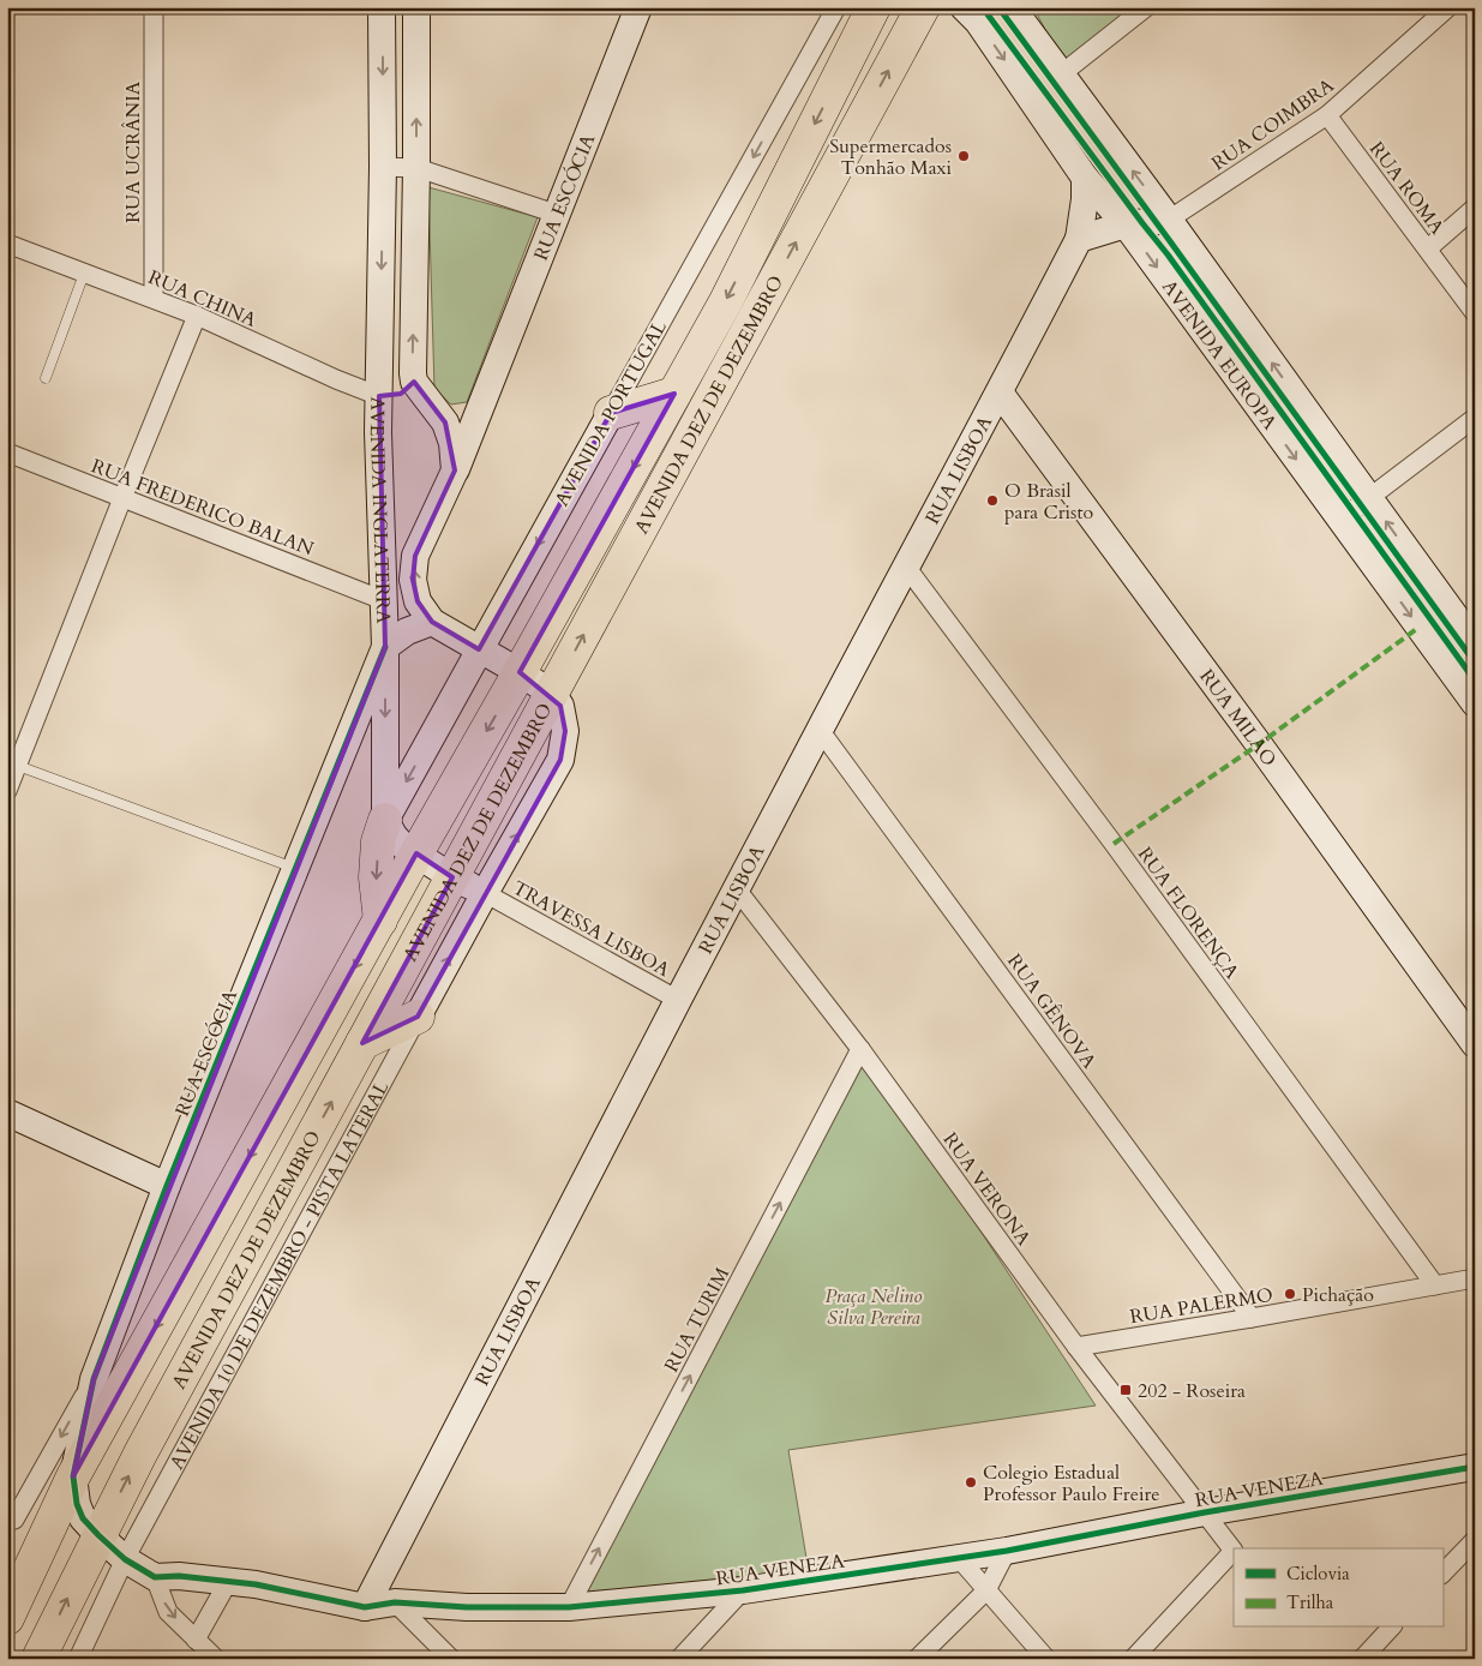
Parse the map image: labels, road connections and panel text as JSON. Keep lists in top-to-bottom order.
{
  "streets": {
    "highway": ["AVENIDA DEZ DE DEZEMBRO"],
    "street": [
      "RUA COIMBRA",
      "RUA UCRÂNIA",
      "RUA ROMA",
      "RUA ESCÓCIA",
      "RUA CHINA",
      "AVENIDA EUROPA",
      "AVENIDA PORTUGAL",
      "RUA LISBOA",
      "RUA FREDERICO BALAN",
      "AVENIDA INGLATERRA",
      "RUA MILÃO",
      "RUA FLORENÇA",
      "TRAVESSA LISBOA",
      "RUA GÊNOVA",
      "RUA VERONA",
      "AVENIDA 10 DE DEZEMBRO - PISTA LATERAL",
      "RUA PALERMO",
      "RUA TURIM",
      "RUA VENEZA"
    ]
  },
  "crossings": [
    ["RUA COIMBRA", "RUA ROMA"],
    ["RUA COIMBRA", "AVENIDA EUROPA"],
    ["RUA UCRÂNIA", "RUA CHINA"],
    ["RUA ESCÓCIA", "AVENIDA DEZ DE DEZEMBRO"],
    ["RUA ESCÓCIA", "AVENIDA INGLATERRA"],
    ["RUA ESCÓCIA", "RUA VENEZA"],
    ["RUA CHINA", "AVENIDA INGLATERRA"],
    ["AVENIDA EUROPA", "RUA LISBOA"],
    ["AVENIDA DEZ DE DEZEMBRO", "AVENIDA INGLATERRA"],
    ["AVENIDA DEZ DE DEZEMBRO", "RUA VENEZA"],
    ["AVENIDA PORTUGAL", "AVENIDA INGLATERRA"],
    ["RUA LISBOA", "RUA MILÃO"],
    ["RUA LISBOA", "RUA FLORENÇA"],
    ["RUA LISBOA", "TRAVESSA LISBOA"],
    ["RUA LISBOA", "RUA GÊNOVA"],
    ["RUA LISBOA", "RUA VERONA"],
    ["RUA LISBOA", "RUA VENEZA"],
    ["RUA FREDERICO BALAN", "AVENIDA INGLATERRA"],
    ["RUA FLORENÇA", "RUA PALERMO"],
    ["TRAVESSA LISBOA", "AVENIDA 10 DE DEZEMBRO - PISTA LATERAL"],
    ["RUA GÊNOVA", "RUA PALERMO"],
    ["RUA VERONA", "RUA PALERMO"],
    ["RUA VERONA", "RUA TURIM"],
    ["RUA VERONA", "RUA VENEZA"],
    ["AVENIDA 10 DE DEZEMBRO - PISTA LATERAL", "RUA VENEZA"],
    ["RUA TURIM", "RUA VENEZA"]
  ],
  "one_way": ["AVENIDA PORTUGAL", "RUA TURIM"],
  "parks": ["Praça Nelino Silva Pereira"],
  "places": {
    "other": [
      "Supermercados Tonhão Maxi",
      "O Brasil para Cristo",
      "Pichação",
      "Colegio Estadual Professor Paulo Freire"
    ],
    "transit": ["202 - Roseira"]
  },
  "legend": ["Ciclovia", "Trilha"]
}
